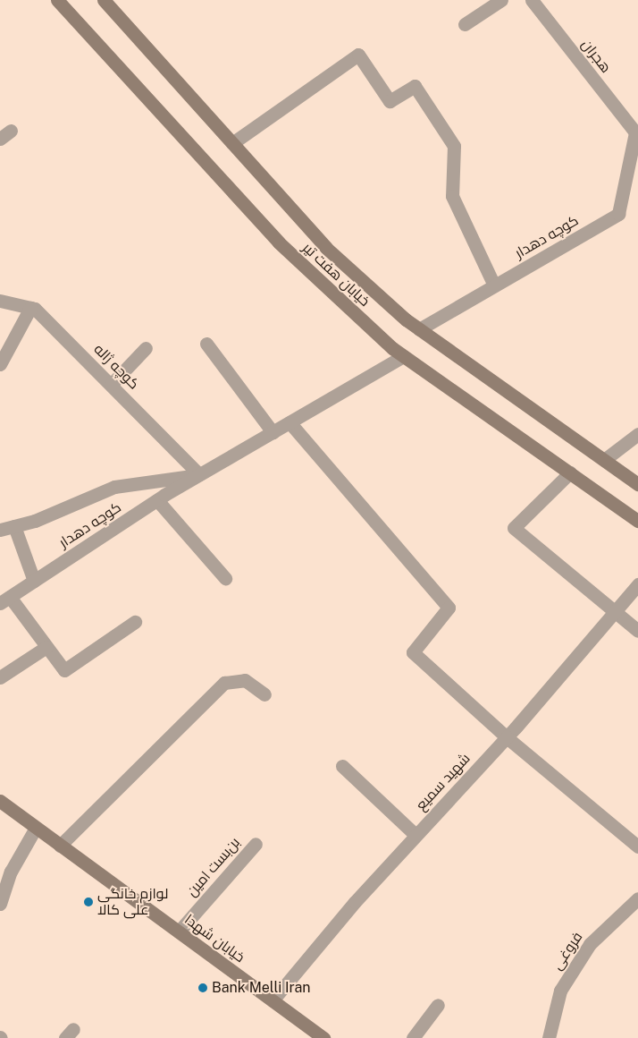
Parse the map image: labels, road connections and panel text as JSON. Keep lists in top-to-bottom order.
{
  "streets": {
    "street": [
      "هجران",
      "کوچه دهدار",
      "خیابان هفت تیر",
      "کوچه ژاله",
      "شهید سمیع",
      "بن‌بست امین",
      "خیابان شهدا",
      "فروغی"
    ]
  },
  "crossings": [
    ["هجران", "کوچه دهدار"],
    ["کوچه دهدار", "خیابان هفت تیر"],
    ["کوچه دهدار", "کوچه ژاله"],
    ["شهید سمیع", "خیابان شهدا"],
    ["بن‌بست امین", "خیابان شهدا"]
  ],
  "places": ["لوازم خانگی علی کالا", "Bank Melli Iran"]
}
